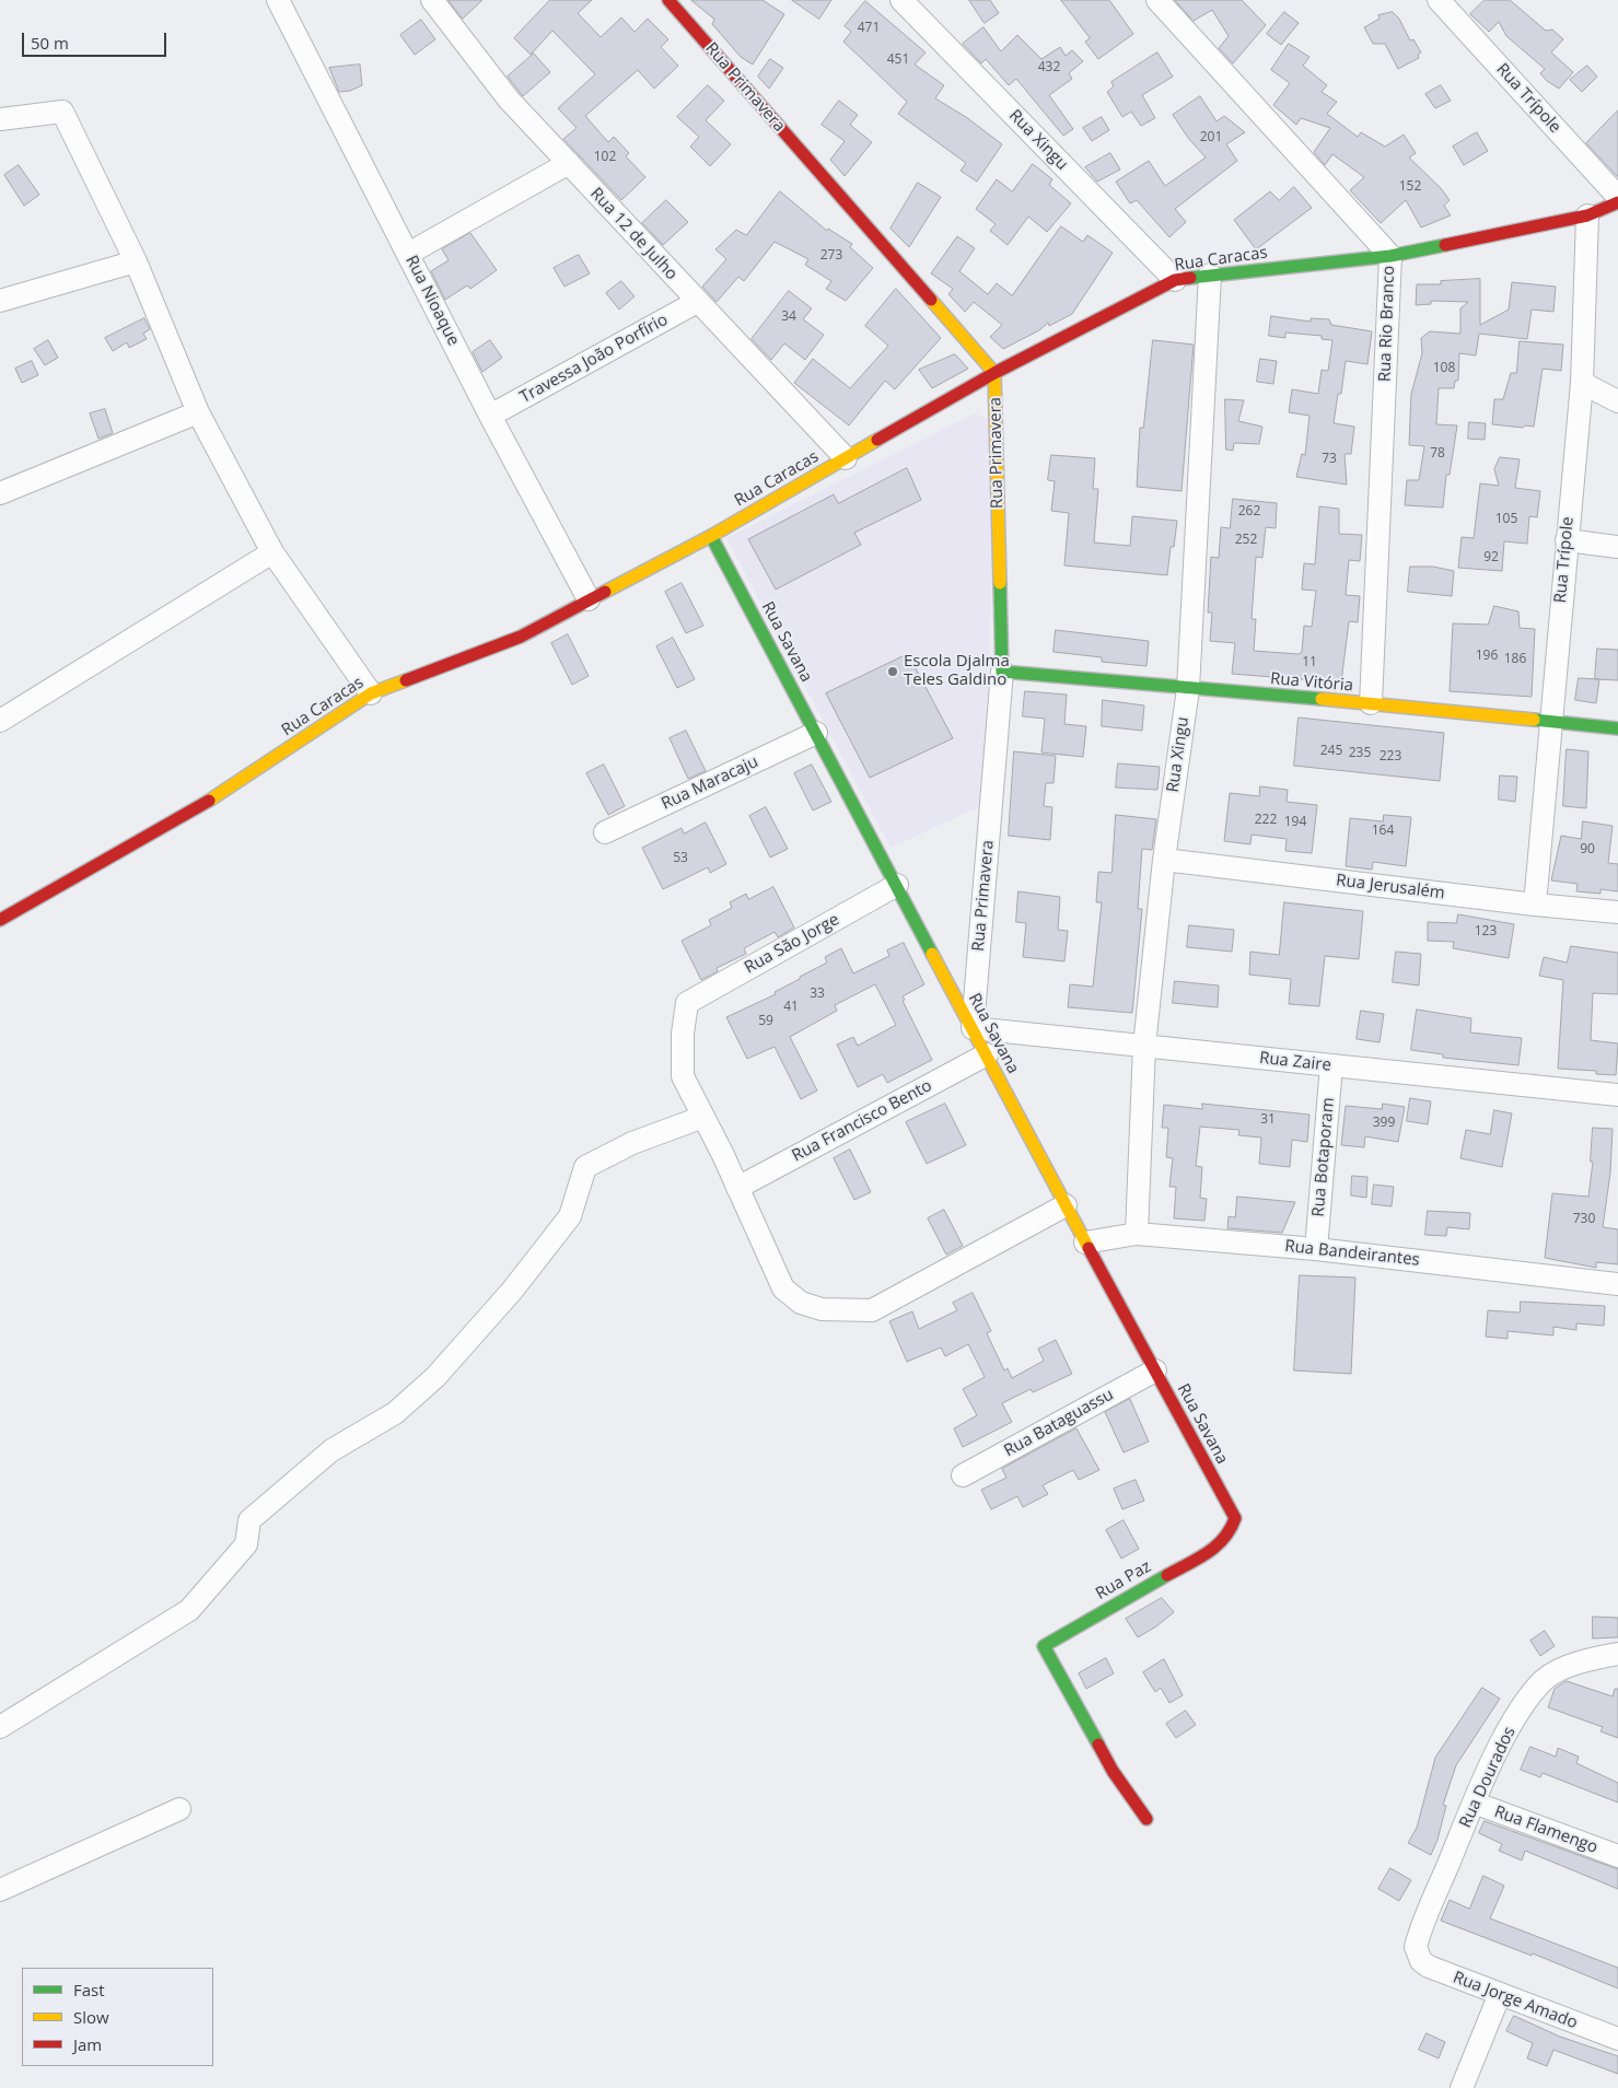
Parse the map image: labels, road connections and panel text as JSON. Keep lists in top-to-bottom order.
{
  "streets": {
    "street": [
      "Rua Primavera",
      "Rua Trípole",
      "Rua Xingu",
      "Rua 12 de Julho",
      "Rua Caracas",
      "Rua Nioaque",
      "Rua Rio Branco",
      "Travessa João Porfírio",
      "Rua Savana",
      "Rua Vitória",
      "Rua Maracaju",
      "Rua Jerusalém",
      "Rua São Jorge",
      "Rua Zaire",
      "Rua Francisco Bento",
      "Rua Botaporam",
      "Rua Bandeirantes",
      "Rua Bataguassu",
      "Rua Paz",
      "Rua Dourados",
      "Rua Flamengo",
      "Rua Jorge Amado"
    ]
  },
  "crossings": [
    ["Rua Primavera", "Rua Caracas"],
    ["Rua Primavera", "Rua Savana"],
    ["Rua Primavera", "Rua Vitória"],
    ["Rua Primavera", "Rua Zaire"],
    ["Rua Trípole", "Rua Caracas"],
    ["Rua Trípole", "Rua Vitória"],
    ["Rua Trípole", "Rua Jerusalém"],
    ["Rua Xingu", "Rua Caracas"],
    ["Rua Xingu", "Rua Vitória"],
    ["Rua Xingu", "Rua Jerusalém"],
    ["Rua Xingu", "Rua Zaire"],
    ["Rua Xingu", "Rua Bandeirantes"],
    ["Rua 12 de Julho", "Rua Caracas"],
    ["Rua 12 de Julho", "Travessa João Porfírio"],
    ["Rua Caracas", "Rua Nioaque"],
    ["Rua Caracas", "Rua Rio Branco"],
    ["Rua Caracas", "Rua Savana"],
    ["Rua Nioaque", "Travessa João Porfírio"],
    ["Rua Rio Branco", "Rua Vitória"],
    ["Rua Savana", "Rua Maracaju"],
    ["Rua Savana", "Rua São Jorge"],
    ["Rua Savana", "Rua Zaire"],
    ["Rua Savana", "Rua Francisco Bento"],
    ["Rua Savana", "Rua Bandeirantes"],
    ["Rua Savana", "Rua Bataguassu"],
    ["Rua Savana", "Rua Paz"],
    ["Rua Zaire", "Rua Botaporam"],
    ["Rua Botaporam", "Rua Bandeirantes"],
    ["Rua Dourados", "Rua Flamengo"],
    ["Rua Dourados", "Rua Jorge Amado"]
  ],
  "places": ["Escola Djalma Teles Galdino"],
  "house_numbers": [
    "471",
    "451",
    "432",
    "201",
    "102",
    "152",
    "273",
    "34",
    "108",
    "78",
    "73",
    "262",
    "105",
    "252",
    "92",
    "196",
    "186",
    "11",
    "245",
    "235",
    "223",
    "222",
    "194",
    "164",
    "90",
    "53",
    "123",
    "33",
    "41",
    "59",
    "31",
    "399",
    "730"
  ],
  "legend": ["Fast", "Slow", "Jam"],
  "scale_bar": "50 m"
}
